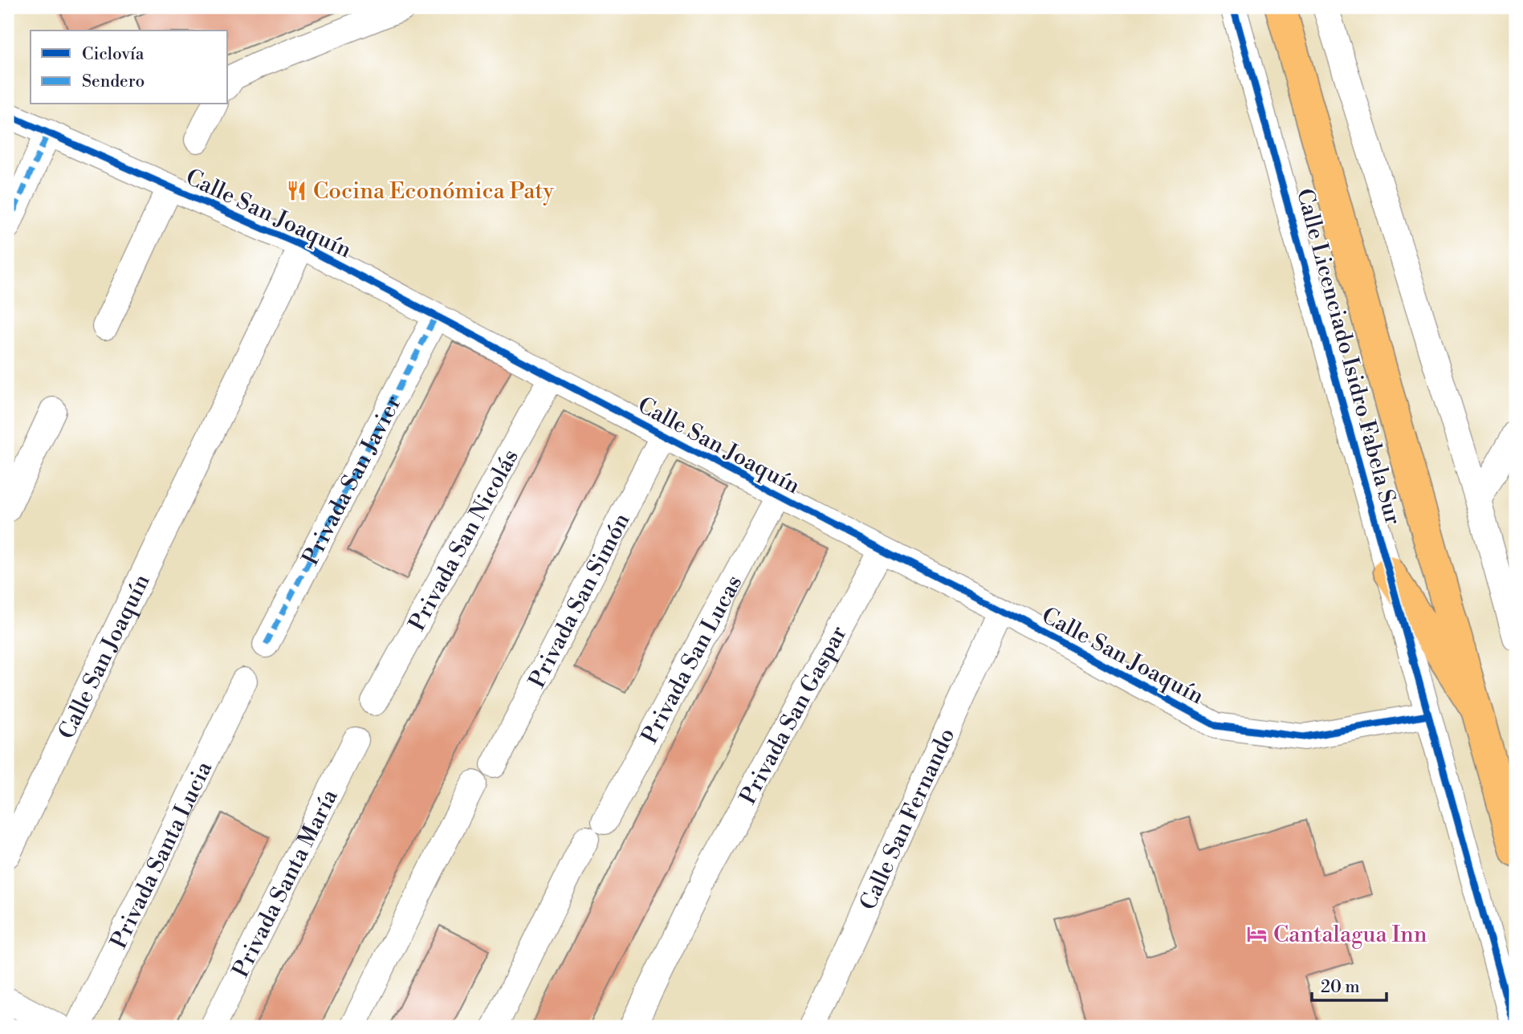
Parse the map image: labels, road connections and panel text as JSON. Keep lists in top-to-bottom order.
{
  "streets": {
    "highway": ["Calle Licenciado Isidro Fabela Sur"],
    "street": [
      "Calle San Joaquín",
      "Privada San Javier",
      "Privada San Nicolás",
      "Privada San Simón",
      "Privada San Lucas",
      "Privada San Gaspar",
      "Calle San Fernando",
      "Privada Santa Lucia",
      "Privada Santa María"
    ]
  },
  "crossings": [
    ["Calle San Joaquín", "Calle Licenciado Isidro Fabela Sur"],
    ["Calle San Joaquín", "Privada San Javier"],
    ["Calle San Joaquín", "Privada San Nicolás"],
    ["Calle San Joaquín", "Privada San Simón"],
    ["Calle San Joaquín", "Privada San Lucas"],
    ["Calle San Joaquín", "Privada San Gaspar"],
    ["Calle San Joaquín", "Calle San Fernando"]
  ],
  "places": {
    "restaurant": ["Cocina Económica Paty"],
    "hotel": ["Cantalagua Inn"]
  },
  "legend": ["Ciclovía", "Sendero"],
  "scale_bar": "20 m"
}
